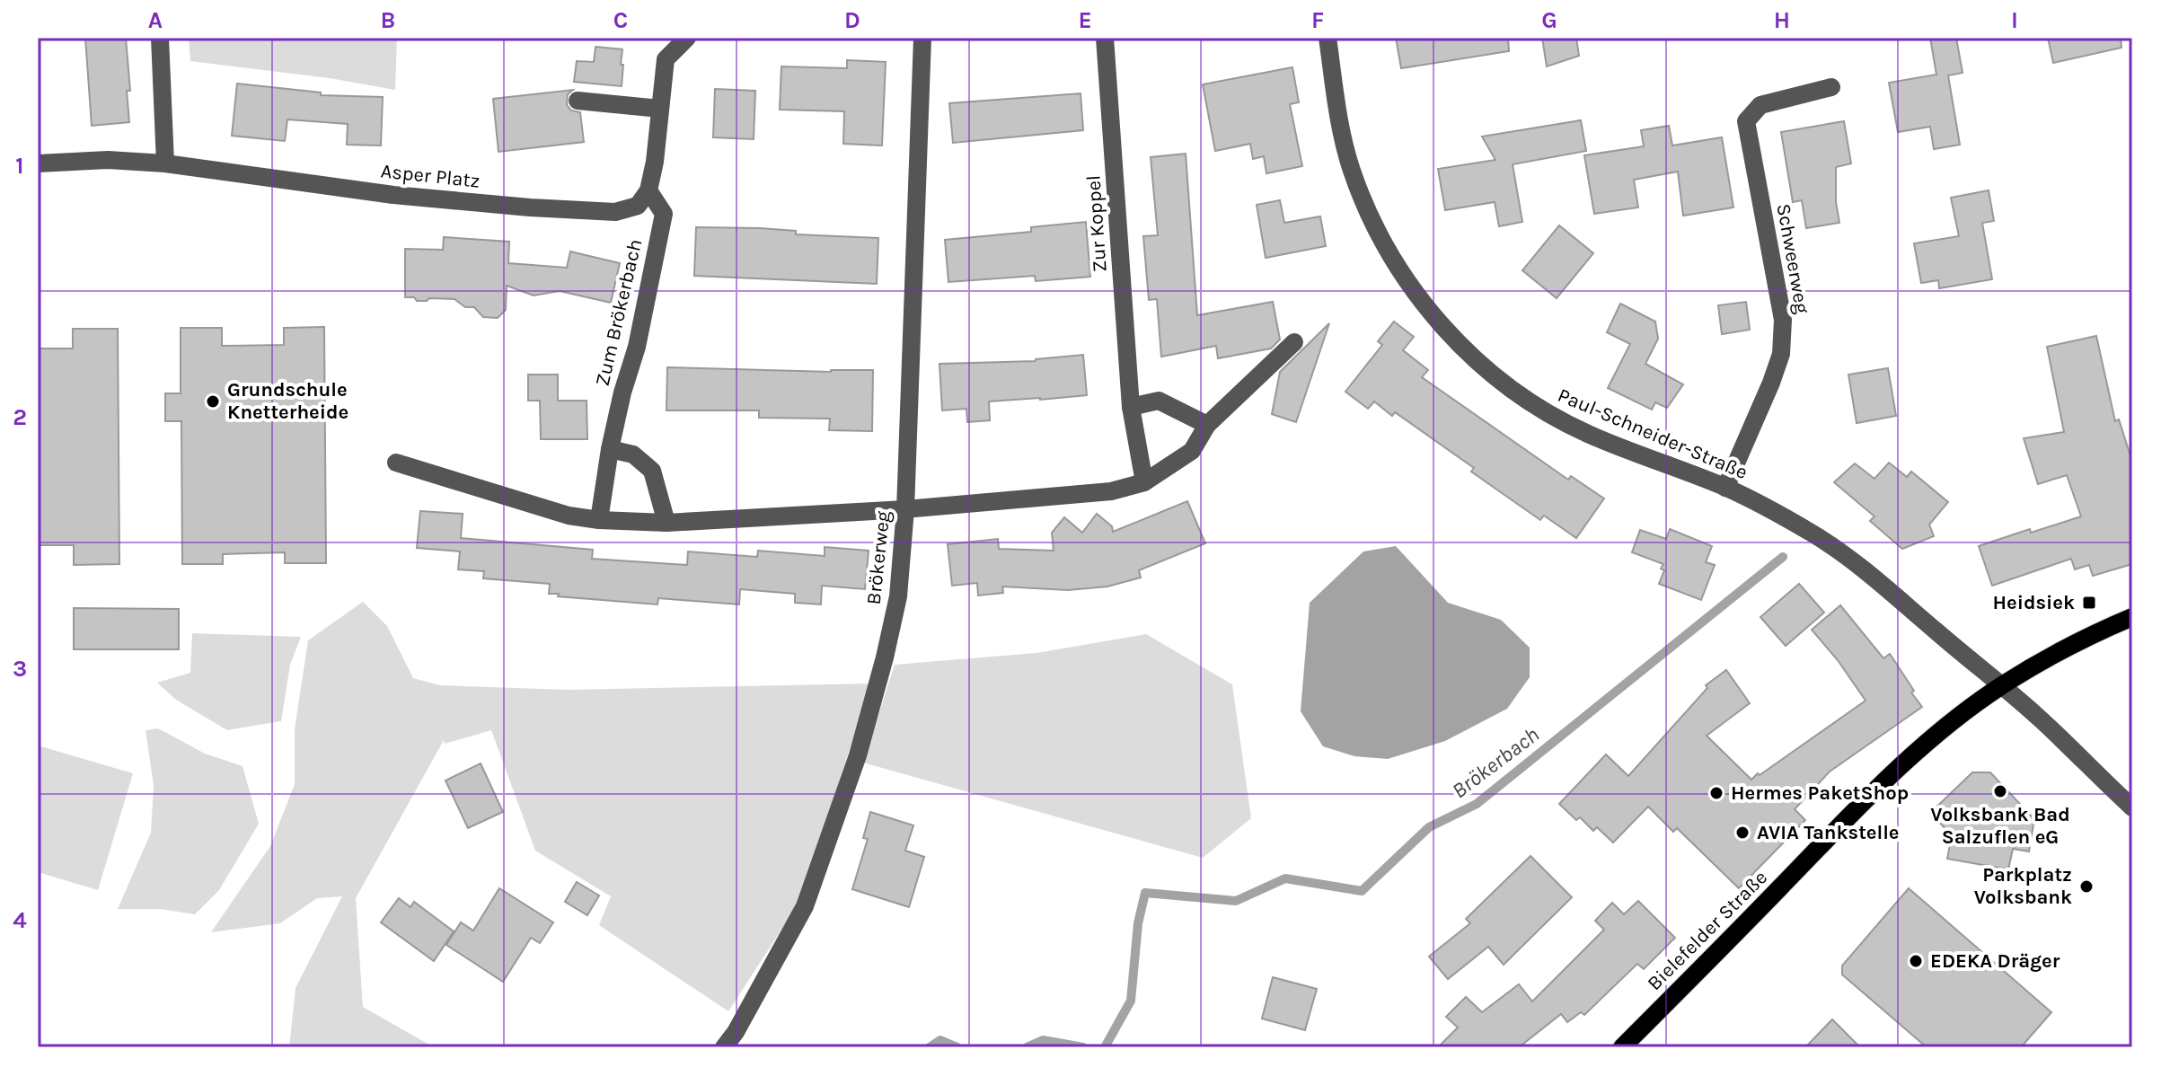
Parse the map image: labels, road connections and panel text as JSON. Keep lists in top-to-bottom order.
{
  "streets": {
    "main road": ["Bielefelder Straße"],
    "street": [
      "Asper Platz",
      "Zur Koppel",
      "Schweerweg",
      "Zum Brökerbach",
      "Paul-Schneider-Straße",
      "Brökerweg"
    ]
  },
  "crossings": [
    ["Asper Platz", "Zum Brökerbach"],
    ["Schweerweg", "Paul-Schneider-Straße"],
    ["Paul-Schneider-Straße", "Bielefelder Straße"]
  ],
  "water": ["Brökerbach"],
  "places": {
    "other": [
      "Grundschule Knetterheide",
      "Volksbank Bad Salzuflen eG",
      "Hermes PaketShop",
      "AVIA Tankstelle",
      "Parkplatz Volksbank",
      "EDEKA Dräger"
    ],
    "transit": ["Heidsiek"]
  },
  "grid": {
    "columns": [
      "A",
      "B",
      "C",
      "D",
      "E",
      "F",
      "G",
      "H",
      "I"
    ],
    "rows": [
      "1",
      "2",
      "3",
      "4"
    ]
  }
}
